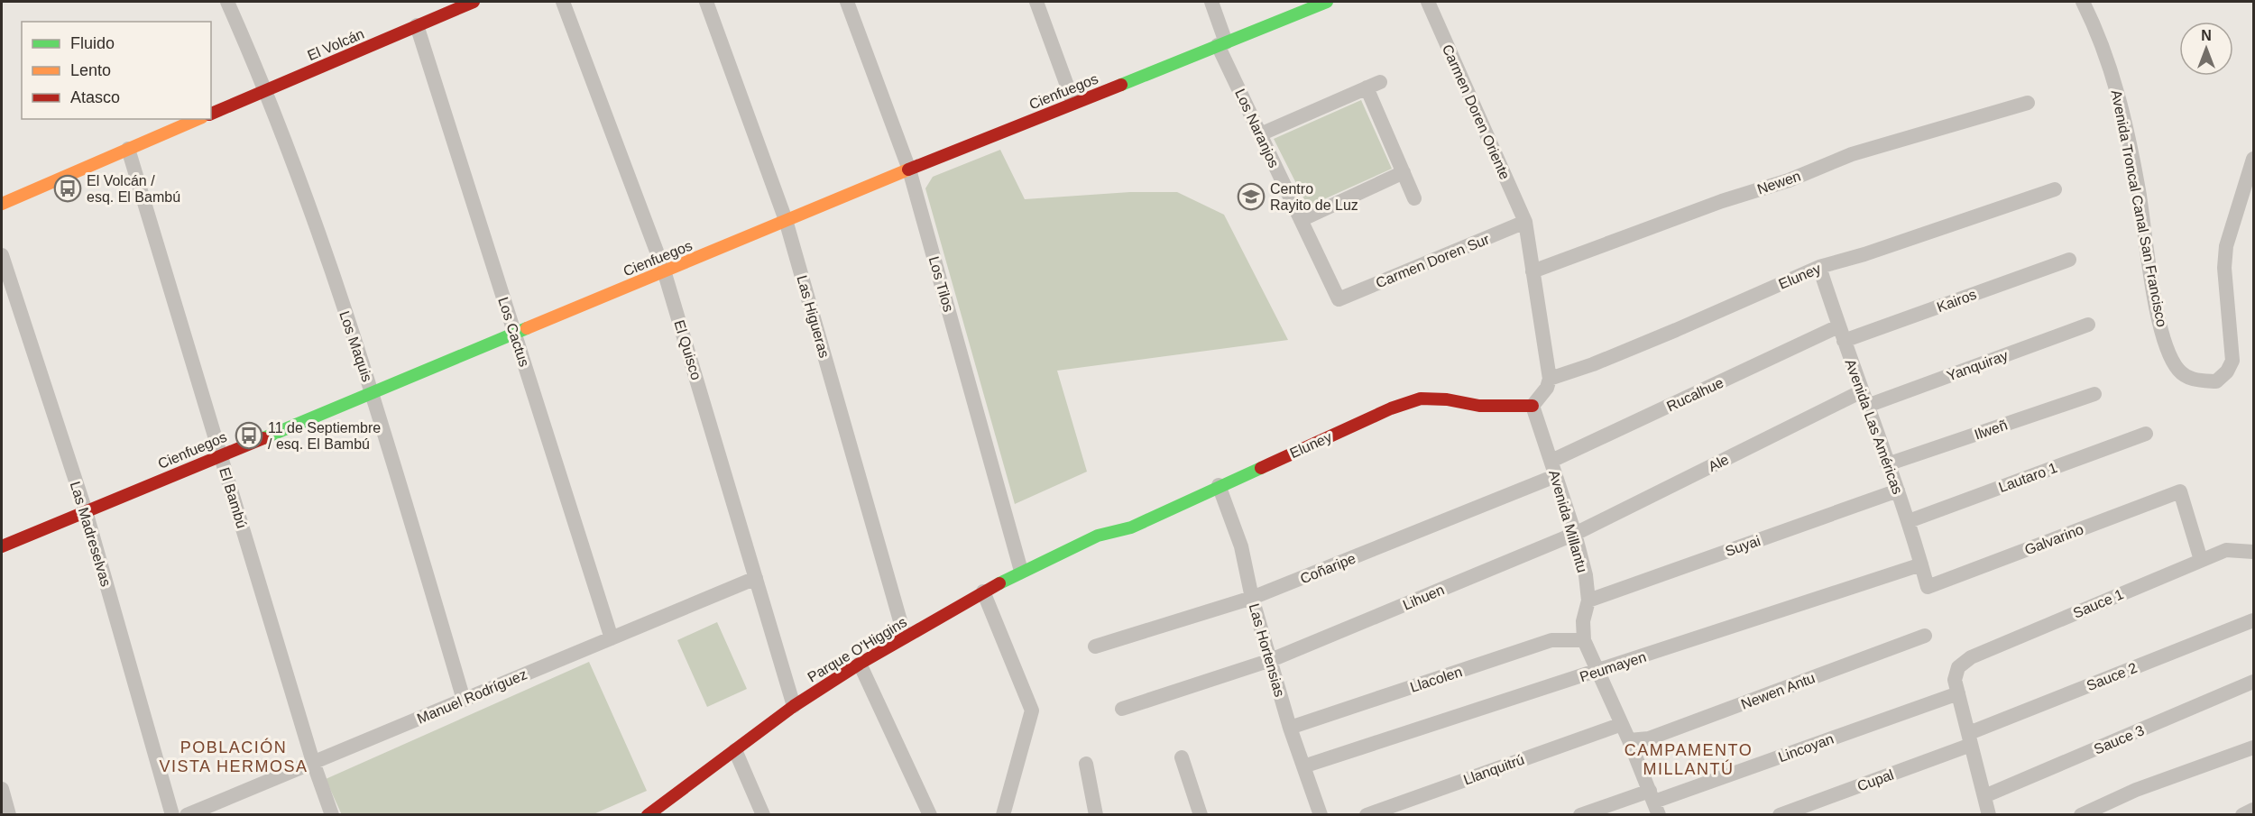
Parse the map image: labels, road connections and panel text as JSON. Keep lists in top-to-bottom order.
{
  "streets": {
    "street": [
      "El Volcán",
      "Cienfuegos",
      "Carmen Doren Oriente",
      "Los Naranjos",
      "Newen",
      "Avenida Troncal Canal San Francisco",
      "Carmen Doren Sur",
      "Eluney",
      "Los Tilos",
      "Kairos",
      "Las Higueras",
      "Los Cactus",
      "Los Maquis",
      "El Quisco",
      "Yanquiray",
      "Rucalhue",
      "Avenida Las Américas",
      "Ilweñ",
      "Ale",
      "Lautaro 1",
      "El Bambú",
      "Avenida Millantu",
      "Las Madreselvas",
      "Galvarino",
      "Suyai",
      "Coñaripe",
      "Lihuen",
      "Sauce 1",
      "Parque O'Higgins",
      "Las Hortensias",
      "Peumayen",
      "Sauce 2",
      "Llacolen",
      "Newen Antu",
      "Manuel Rodríguez",
      "Sauce 3",
      "Lincoyan",
      "Llanquitrú",
      "Cupal"
    ]
  },
  "crossings": [
    ["El Volcán", "Los Cactus"],
    ["El Volcán", "Los Maquis"],
    ["Cienfuegos", "Los Naranjos"],
    ["Cienfuegos", "Los Tilos"],
    ["Cienfuegos", "Las Higueras"],
    ["Cienfuegos", "Los Cactus"],
    ["Cienfuegos", "Los Maquis"],
    ["Cienfuegos", "El Quisco"],
    ["Cienfuegos", "El Bambú"],
    ["Cienfuegos", "Las Madreselvas"],
    ["Carmen Doren Oriente", "Carmen Doren Sur"],
    ["Los Naranjos", "Carmen Doren Sur"],
    ["Eluney", "Avenida Las Américas"],
    ["Eluney", "Avenida Millantu"],
    ["Eluney", "Parque O'Higgins"],
    ["Eluney", "Las Hortensias"],
    ["Los Tilos", "Parque O'Higgins"],
    ["Kairos", "Avenida Las Américas"],
    ["Las Higueras", "Parque O'Higgins"],
    ["Los Cactus", "Manuel Rodríguez"],
    ["Los Maquis", "Manuel Rodríguez"],
    ["El Quisco", "Parque O'Higgins"],
    ["El Quisco", "Manuel Rodríguez"],
    ["Yanquiray", "Avenida Las Américas"],
    ["Rucalhue", "Avenida Las Américas"],
    ["Rucalhue", "Avenida Millantu"],
    ["Rucalhue", "Coñaripe"],
    ["Avenida Las Américas", "Ilweñ"],
    ["Avenida Las Américas", "Ale"],
    ["Avenida Las Américas", "Lautaro 1"],
    ["Avenida Las Américas", "Galvarino"],
    ["Avenida Las Américas", "Suyai"],
    ["Avenida Las Américas", "Peumayen"],
    ["Ale", "Avenida Millantu"],
    ["Ale", "Lihuen"],
    ["El Bambú", "Manuel Rodríguez"],
    ["Avenida Millantu", "Suyai"],
    ["Avenida Millantu", "Coñaripe"],
    ["Avenida Millantu", "Lihuen"],
    ["Avenida Millantu", "Peumayen"],
    ["Avenida Millantu", "Llacolen"],
    ["Avenida Millantu", "Newen Antu"],
    ["Avenida Millantu", "Lincoyan"],
    ["Avenida Millantu", "Llanquitrú"],
    ["Galvarino", "Sauce 1"],
    ["Coñaripe", "Las Hortensias"],
    ["Lihuen", "Las Hortensias"],
    ["Sauce 1", "Lincoyan"],
    ["Las Hortensias", "Peumayen"],
    ["Las Hortensias", "Llacolen"],
    ["Sauce 2", "Cupal"]
  ],
  "districts": ["POBLACIÓN VISTA HERMOSA", "CAMPAMENTO MILLANTÚ"],
  "places": {
    "bus stop": ["El Volcán / esq. El Bambú", "11 de Septiembre / esq. El Bambú"],
    "school or university": ["Centro Rayito de Luz"]
  },
  "legend": ["Fluido", "Lento", "Atasco"],
  "north": "top"
}
